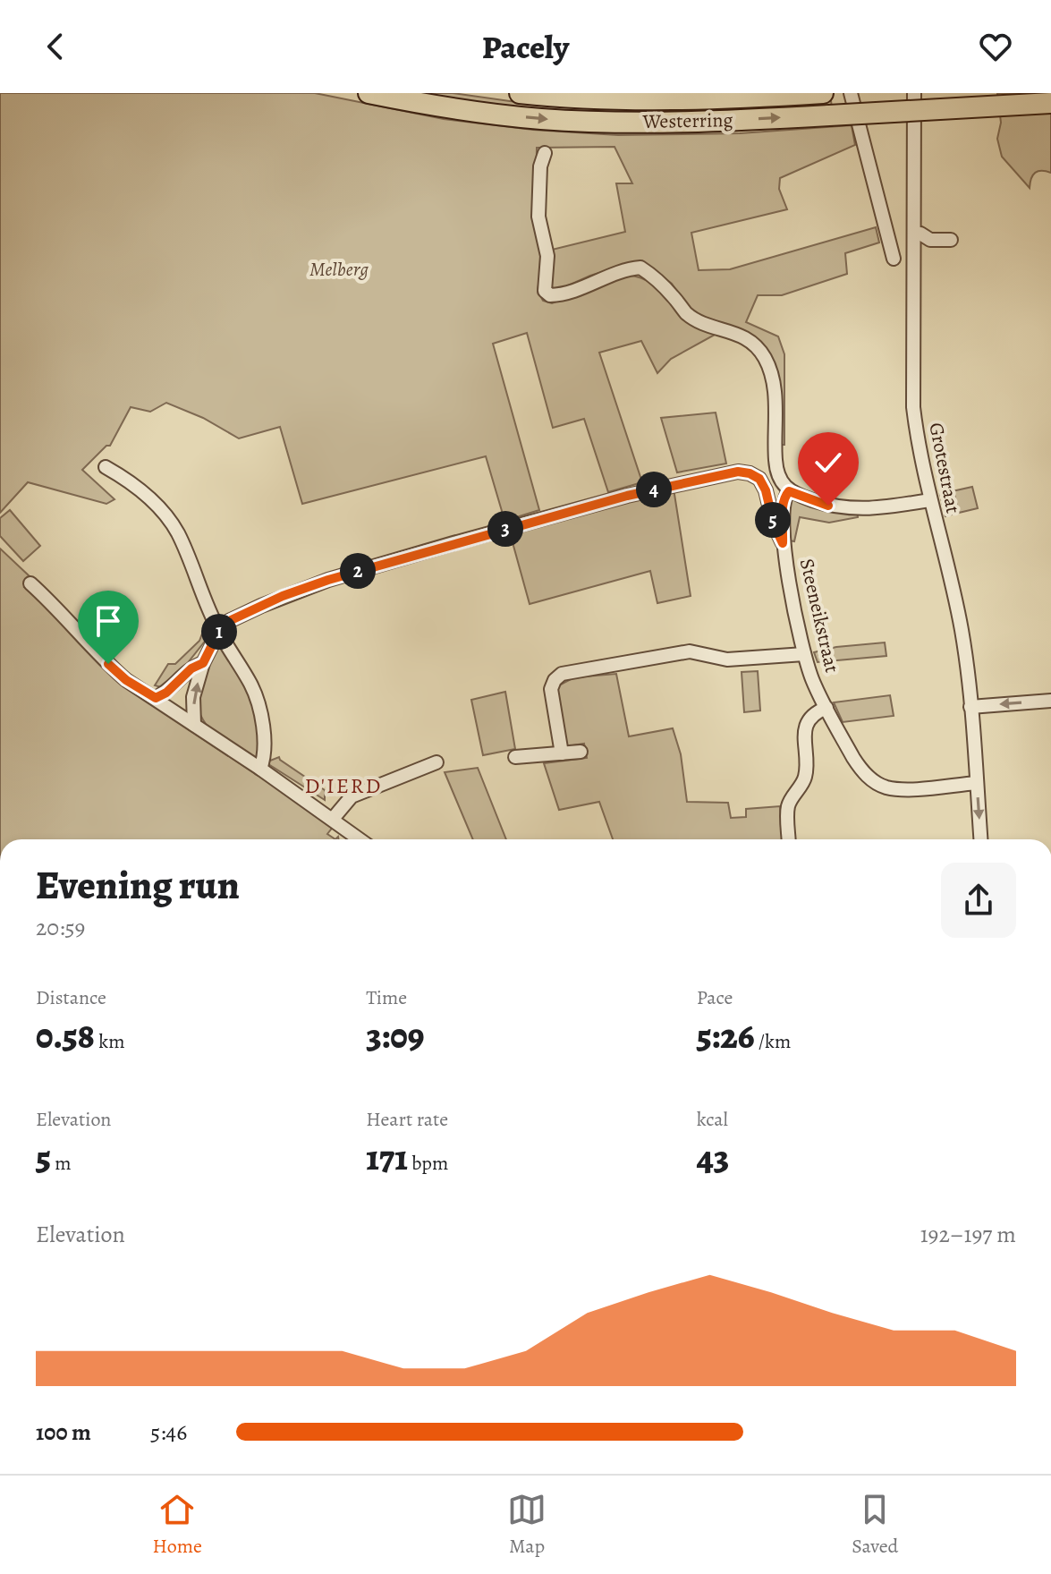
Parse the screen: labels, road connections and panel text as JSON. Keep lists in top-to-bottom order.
{
  "streets": {
    "highway": ["Westerring"],
    "street": ["Grotestraat", "Steeneikstraat"]
  },
  "crossings": [
    ["Grotestraat", "Steeneikstraat"]
  ],
  "districts": ["D'IERD"],
  "parks": ["Melberg"],
  "page": {
    "header": "Pacely",
    "pins": [
      "4",
      "5",
      "3",
      "2",
      "1"
    ],
    "heading": ["Evening run", "20:59"],
    "stats": [
      ["Distance", "0.58 km"],
      ["Time", "3:09"],
      ["Pace", "5:26 /km"],
      ["Elevation", "5 m"],
      ["Heart rate", "171 bpm"],
      ["kcal", "43"]
    ],
    "chart": ["Elevation", "192–197 m"],
    "list": [
      {
        "name": "100 m",
        "note": "5:46"
      }
    ],
    "tabs": ["Home", "Map", "Saved"]
  }
}
